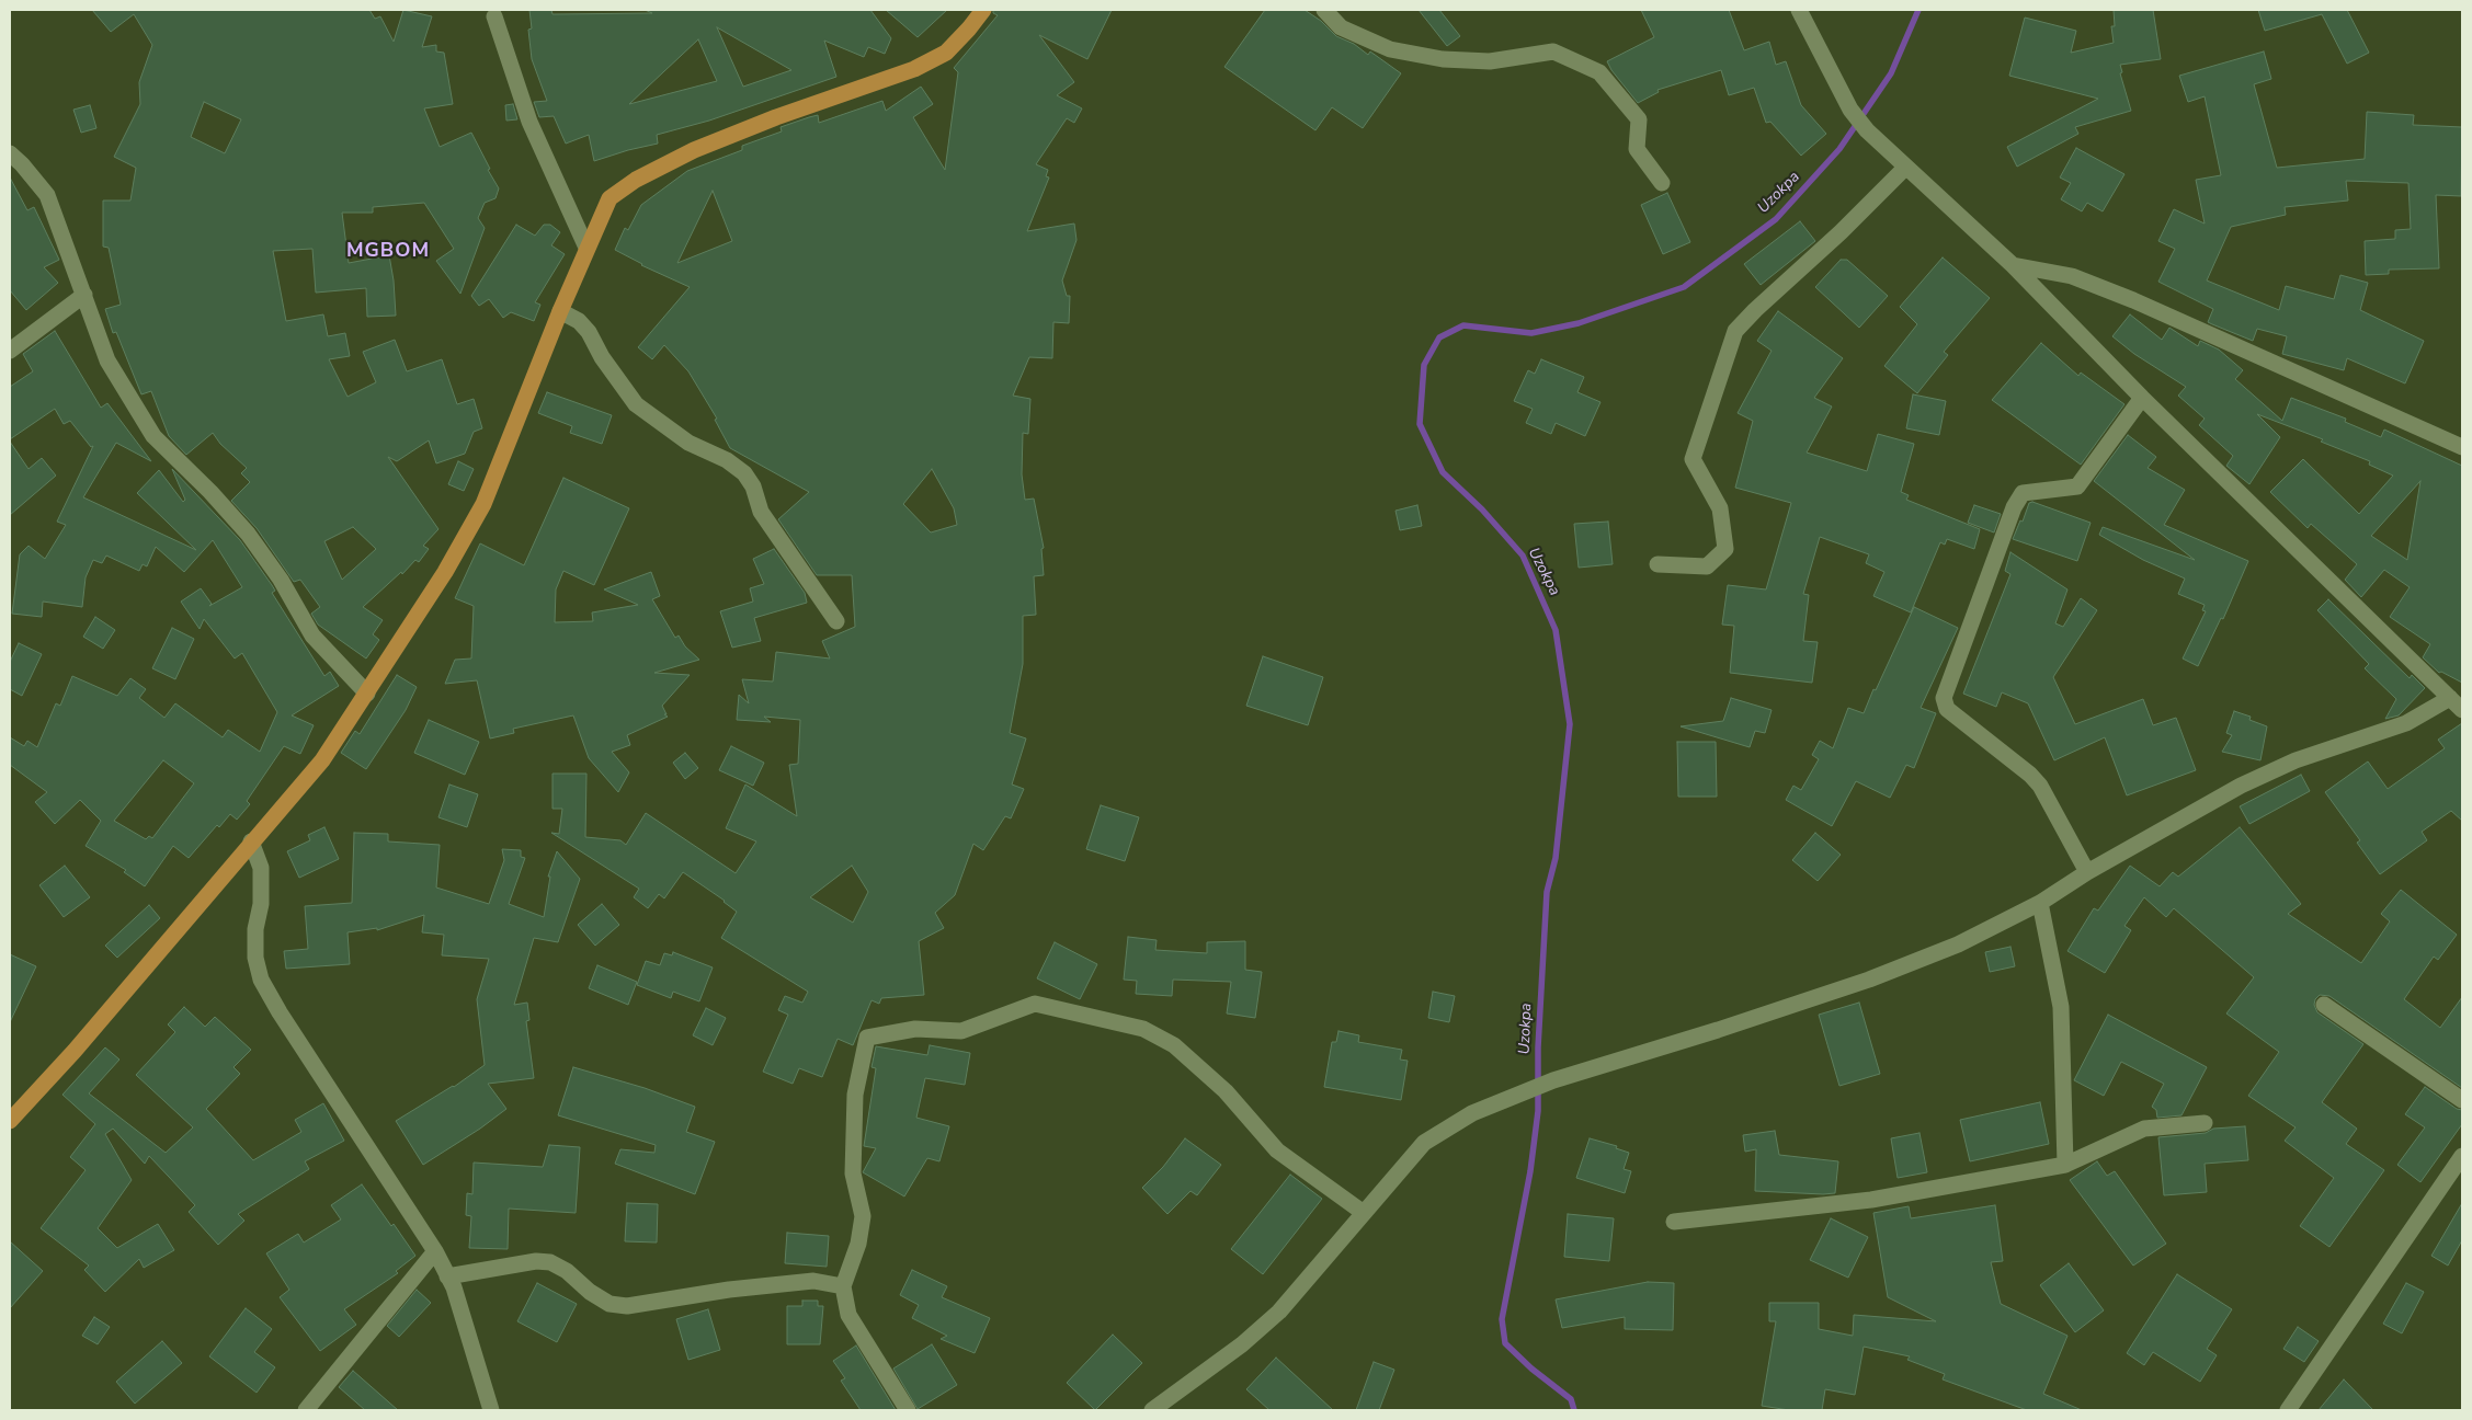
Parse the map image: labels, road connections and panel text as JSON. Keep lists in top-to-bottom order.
{
  "districts": ["MGBOM"],
  "water": ["Uzokpa"]
}
